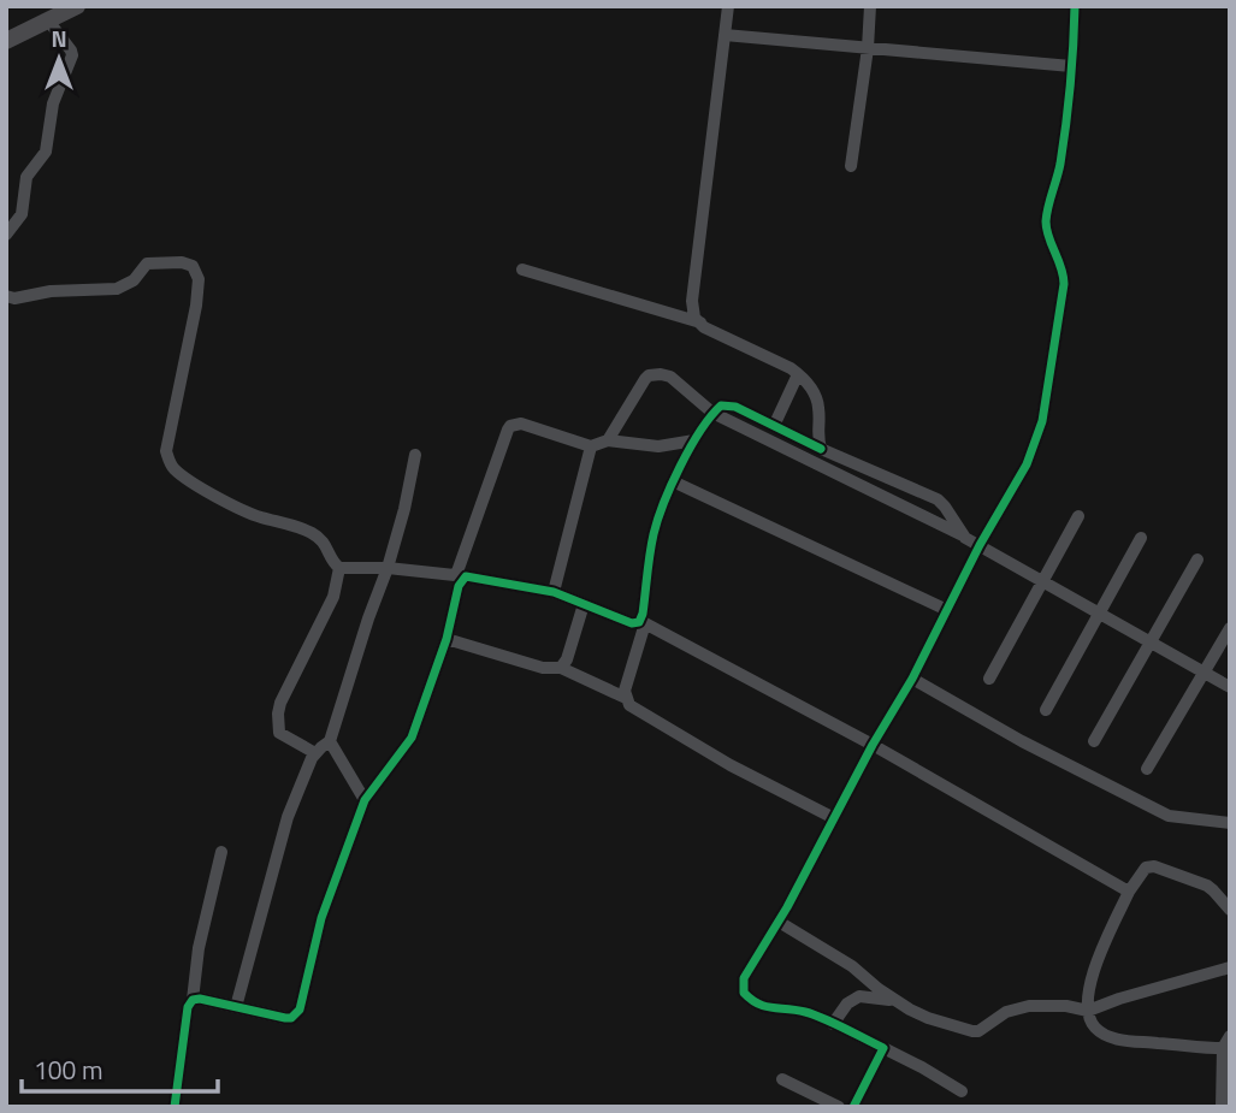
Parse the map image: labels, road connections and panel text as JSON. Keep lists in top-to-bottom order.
{
  "scale_bar": "100 m",
  "north": "top"
}
